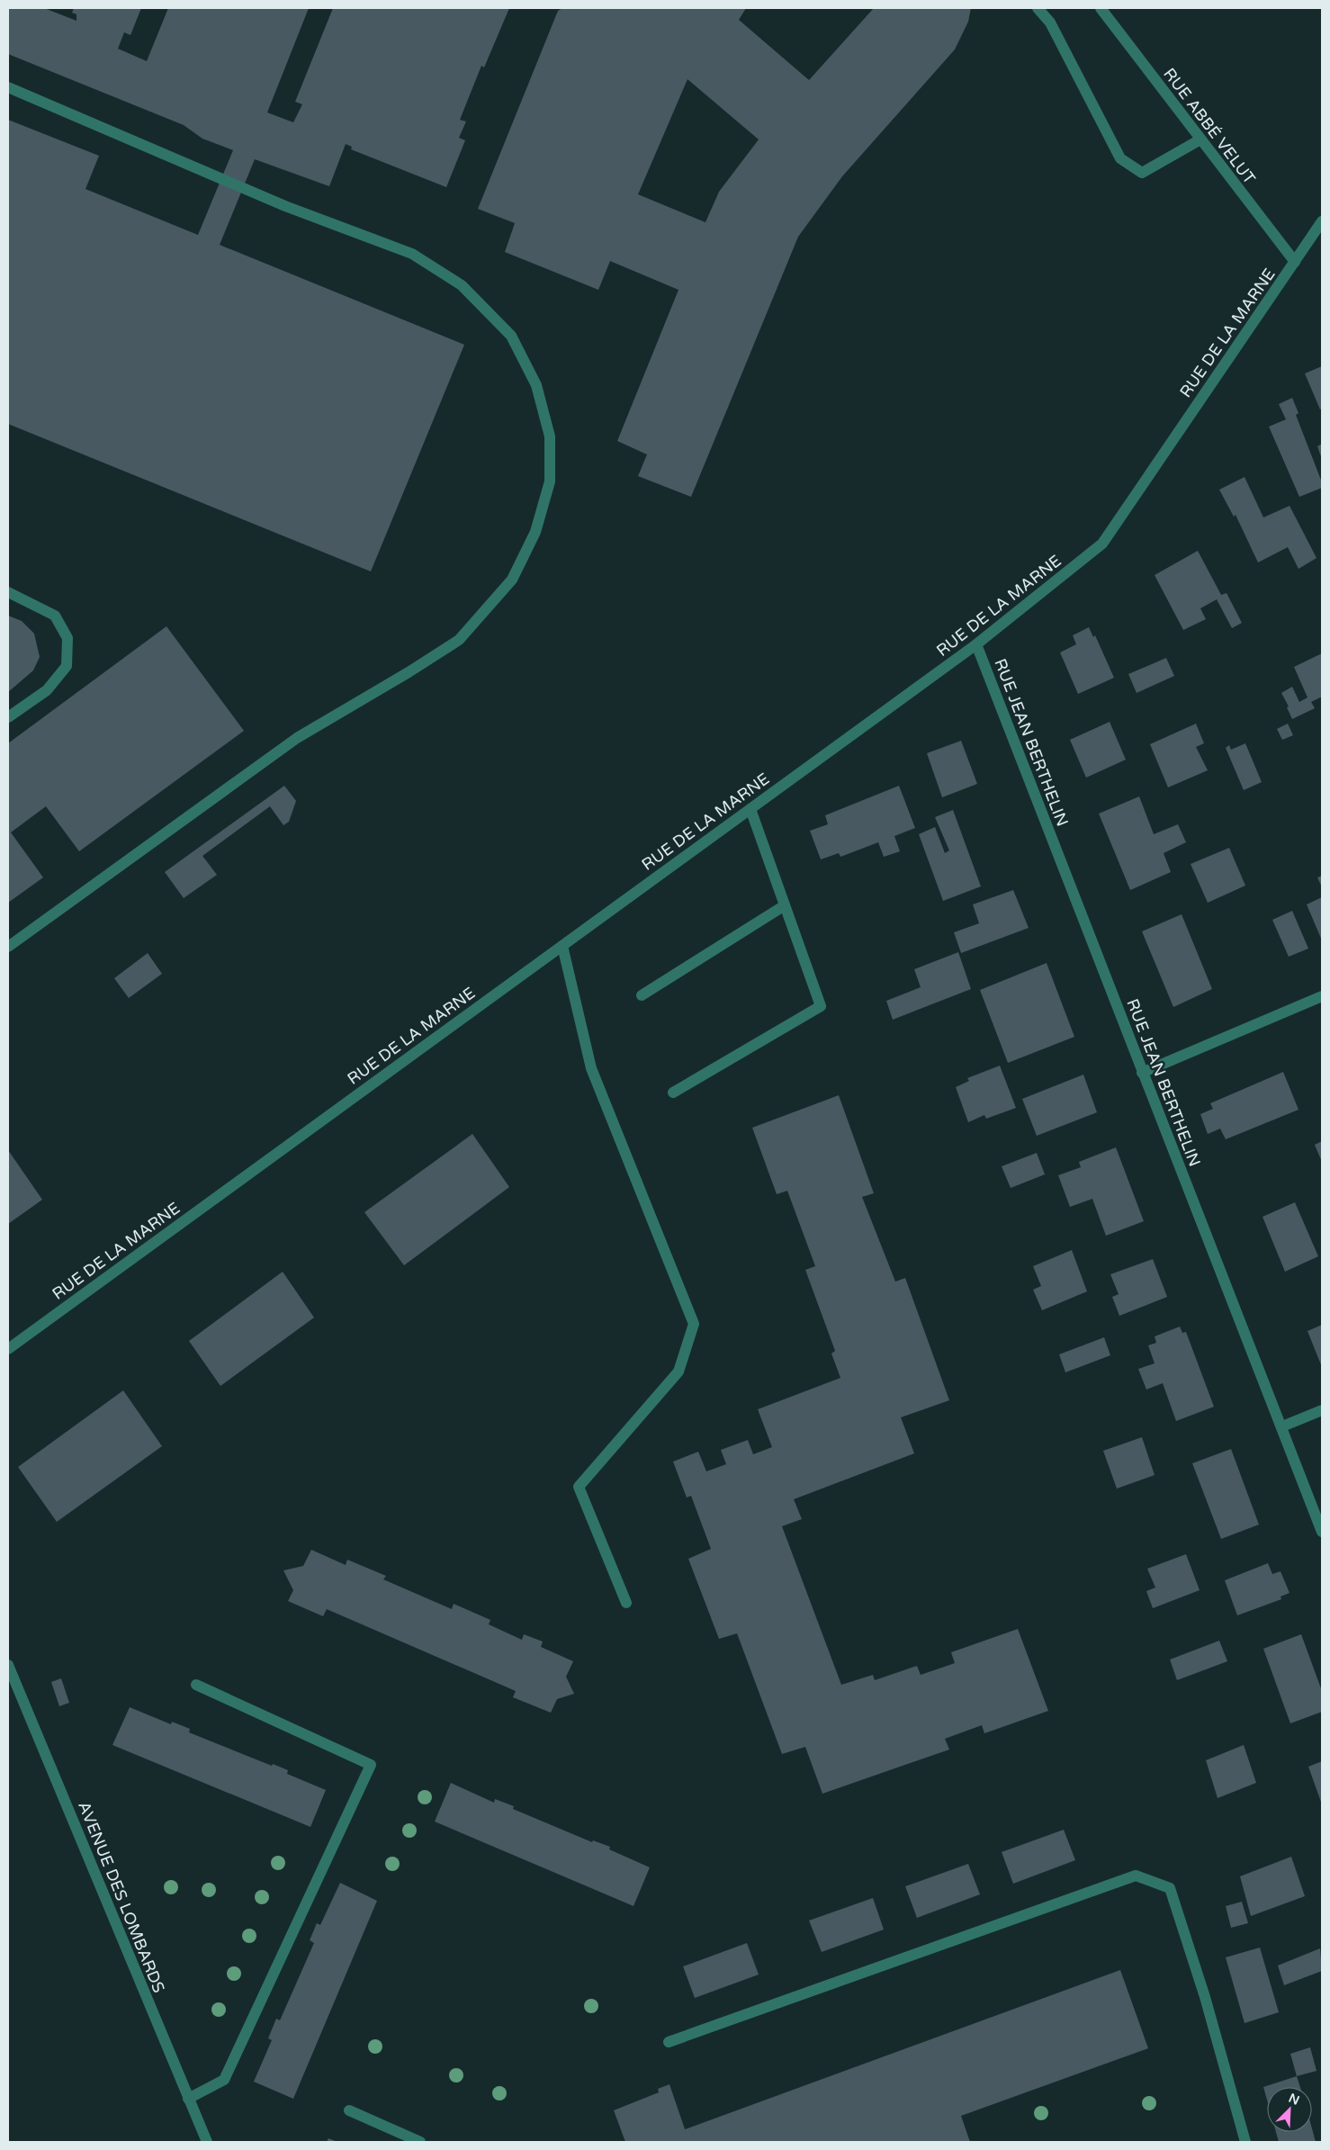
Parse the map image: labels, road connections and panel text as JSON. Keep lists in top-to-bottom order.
{
  "streets": {
    "street": [
      "RUE ABBÉ VELUT",
      "RUE DE LA MARNE",
      "RUE JEAN BERTHELIN",
      "AVENUE DES LOMBARDS"
    ]
  },
  "crossings": [
    ["RUE ABBÉ VELUT", "RUE DE LA MARNE"],
    ["RUE DE LA MARNE", "RUE JEAN BERTHELIN"]
  ],
  "north": "top right"
}
